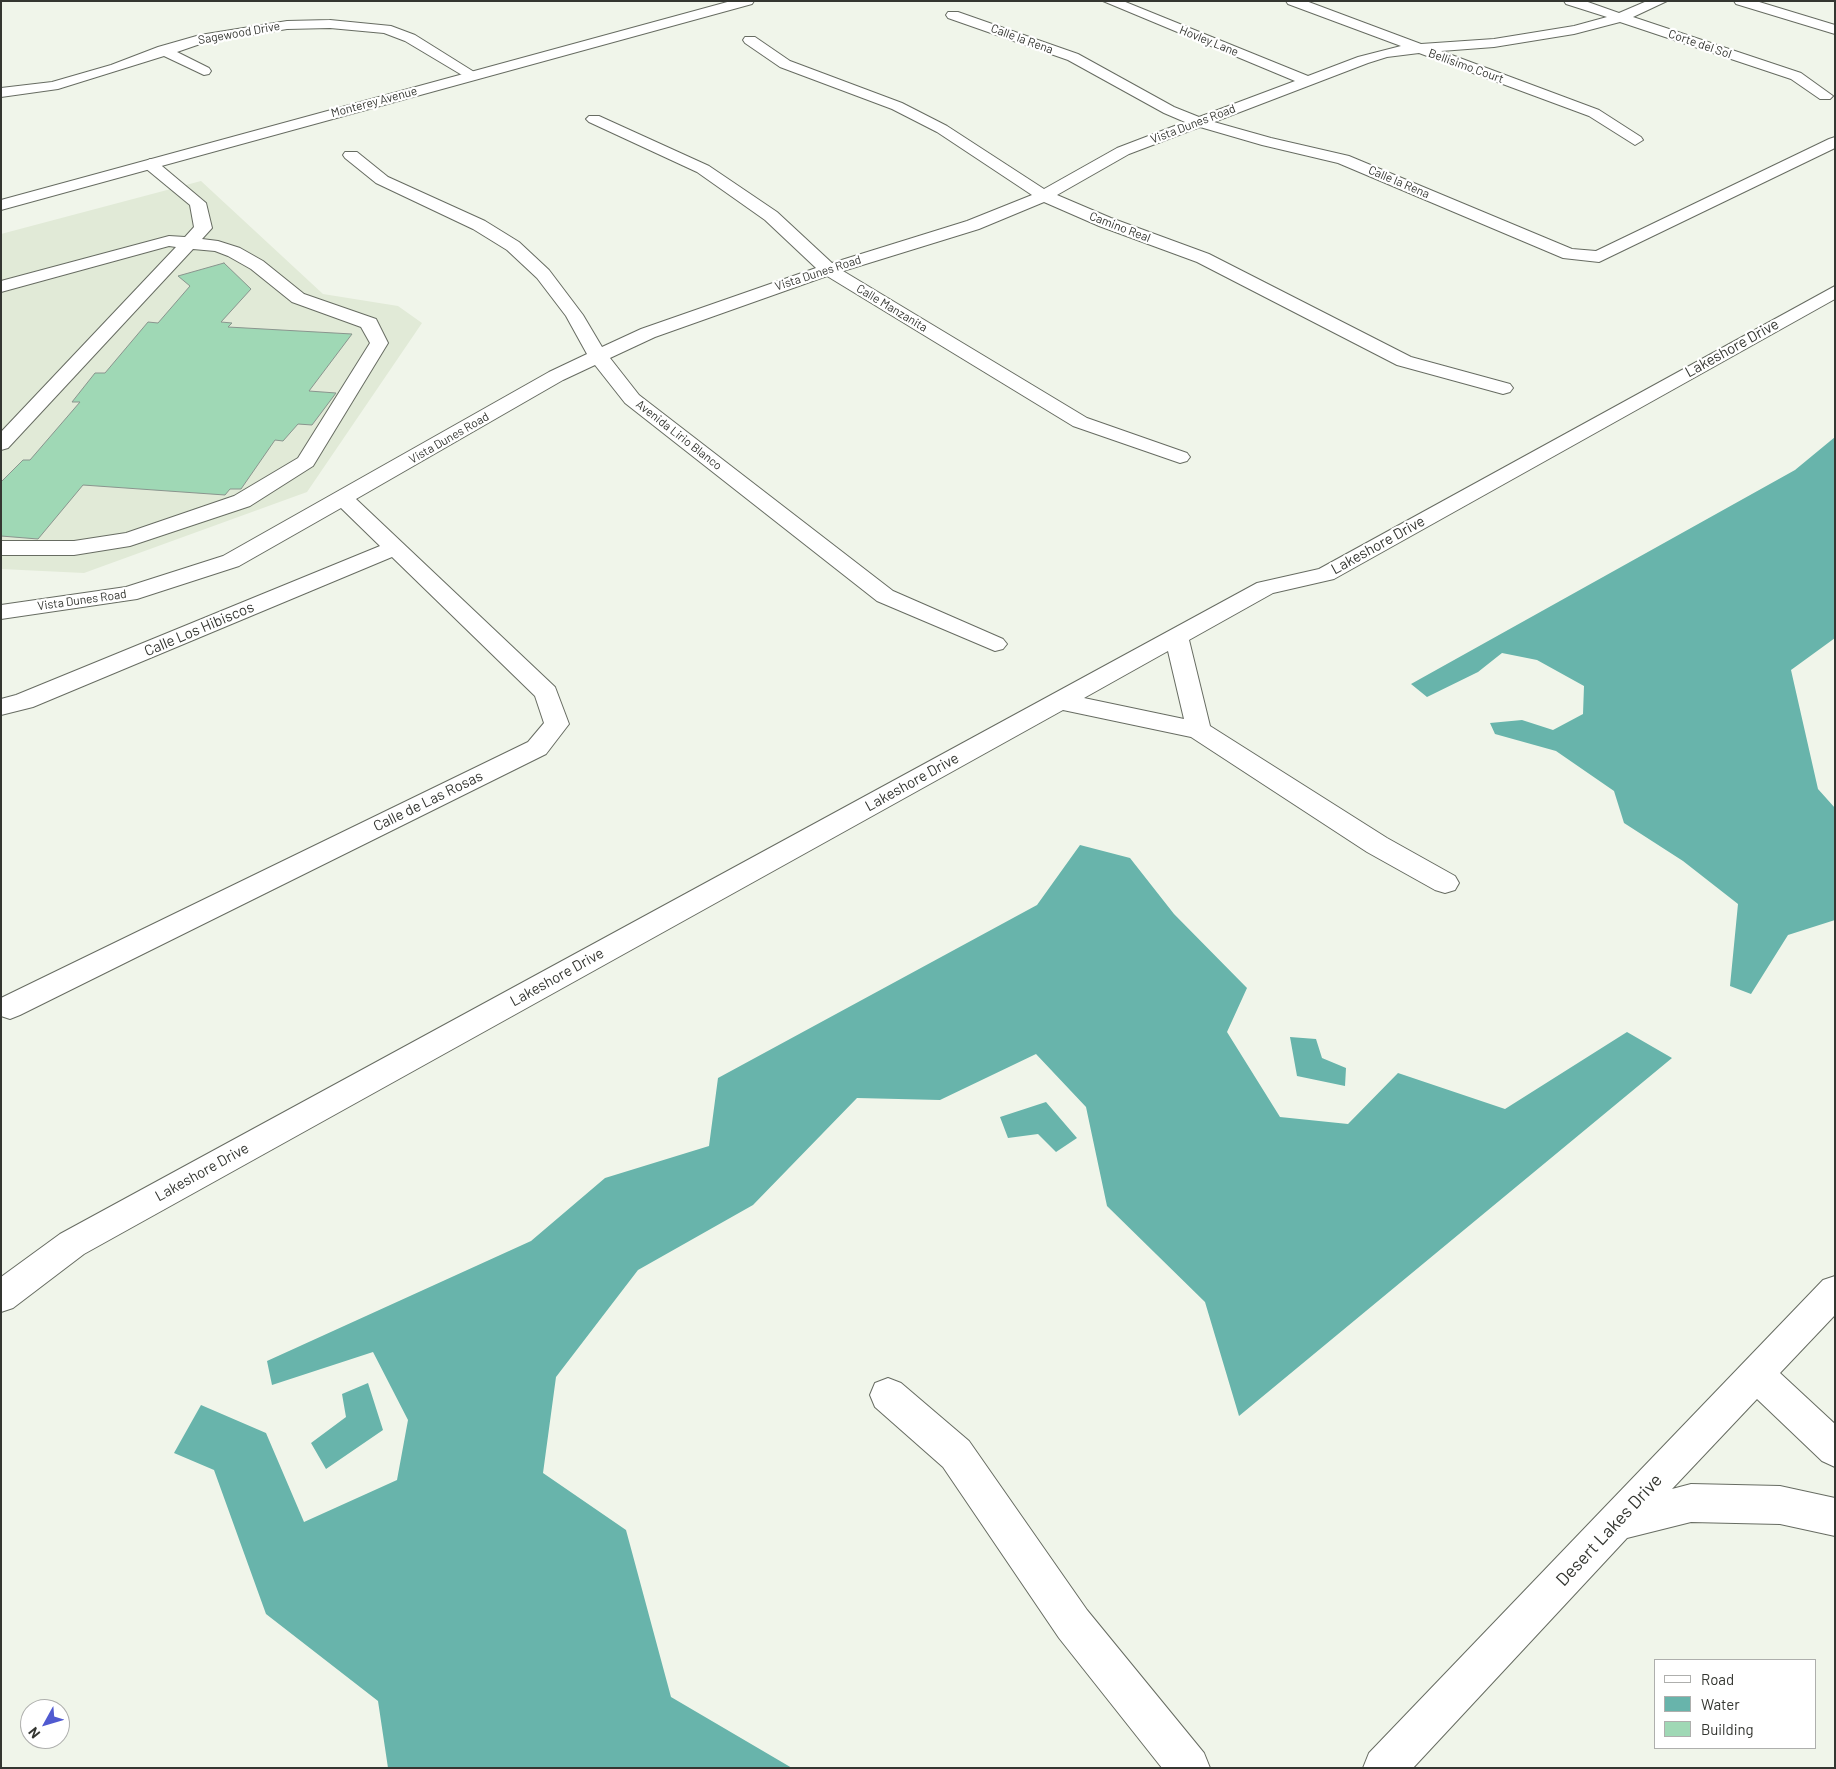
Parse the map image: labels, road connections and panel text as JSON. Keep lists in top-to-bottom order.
{
  "streets": {
    "street": [
      "Sagewood Drive",
      "Calle la Rena",
      "Hovley Lane",
      "Corte del Sol",
      "Bellisimo Court",
      "Monterey Avenue",
      "Vista Dunes Road",
      "Camino Real",
      "Calle Manzanita",
      "Lakeshore Drive",
      "Avenida Lirio Blanco",
      "Calle Los Hibiscos",
      "Calle de Las Rosas",
      "Desert Lakes Drive"
    ]
  },
  "crossings": [
    ["Sagewood Drive", "Monterey Avenue"],
    ["Calle la Rena", "Vista Dunes Road"],
    ["Hovley Lane", "Vista Dunes Road"],
    ["Corte del Sol", "Vista Dunes Road"],
    ["Bellisimo Court", "Vista Dunes Road"],
    ["Vista Dunes Road", "Camino Real"],
    ["Vista Dunes Road", "Calle Manzanita"],
    ["Vista Dunes Road", "Avenida Lirio Blanco"],
    ["Vista Dunes Road", "Calle de Las Rosas"],
    ["Calle Los Hibiscos", "Calle de Las Rosas"]
  ],
  "legend": ["Road", "Water", "Building"],
  "north": "bottom left"
}
